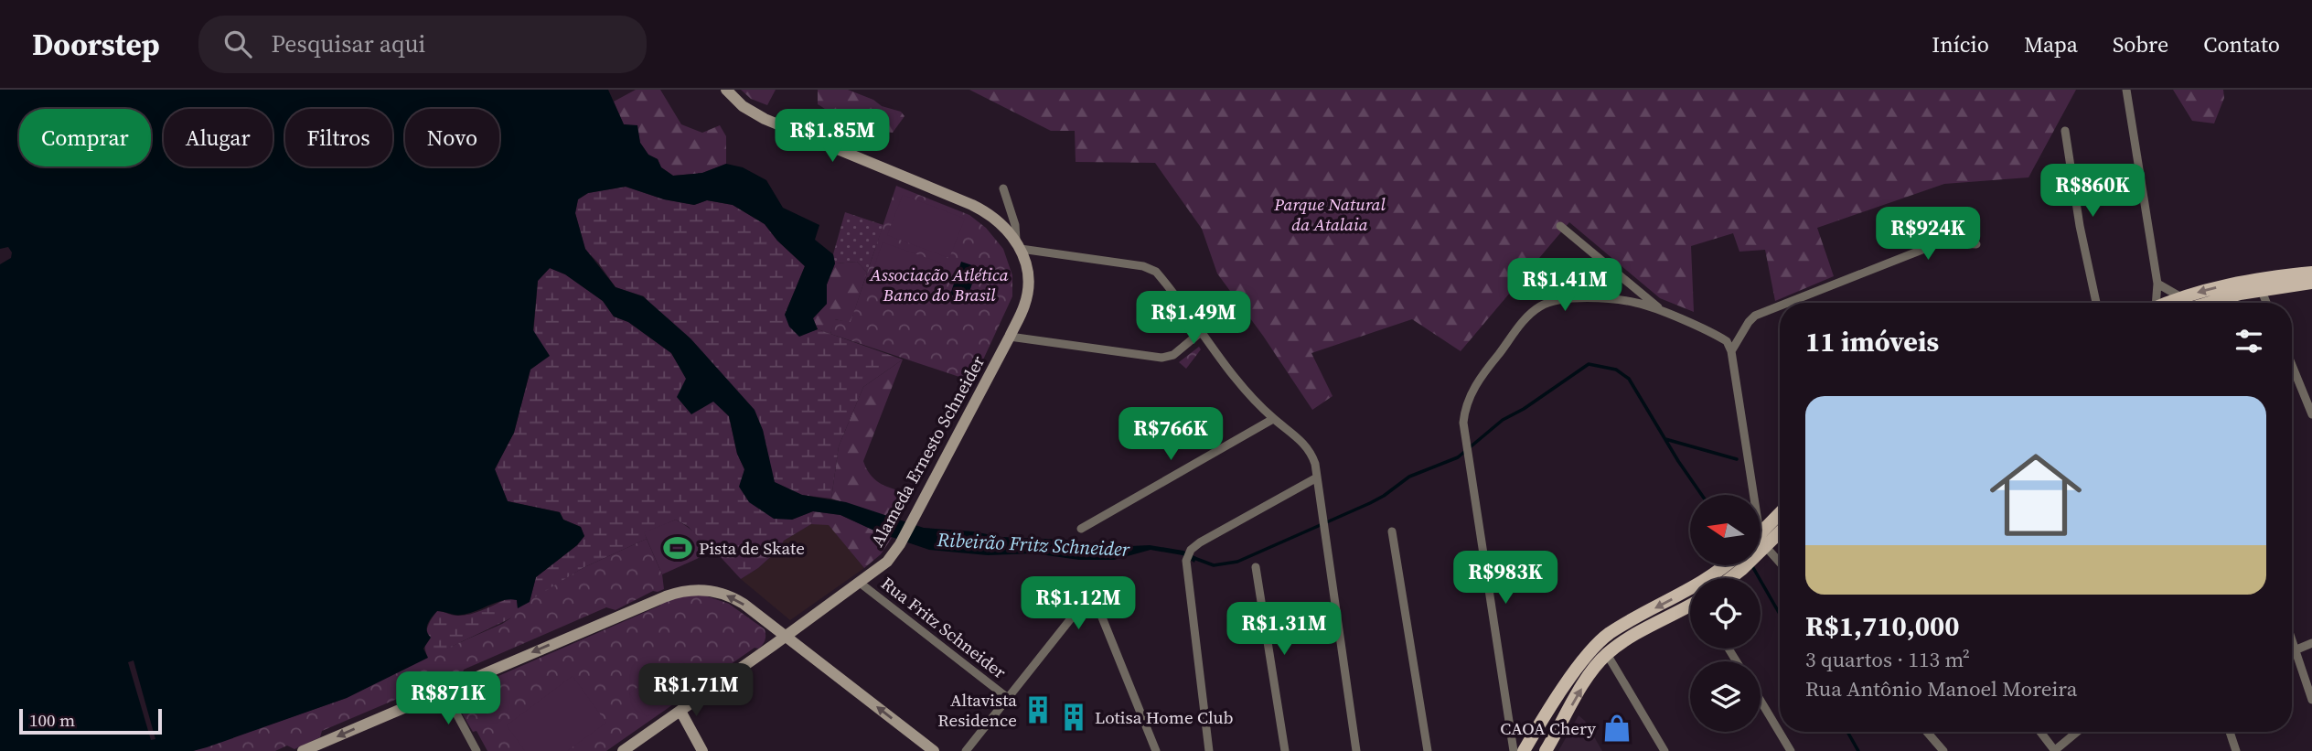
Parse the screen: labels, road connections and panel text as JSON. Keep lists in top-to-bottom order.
{
  "streets": {
    "main road": ["Alameda Ernesto Schneider"],
    "street": ["Rua Fritz Schneider"]
  },
  "crossings": [
    ["Alameda Ernesto Schneider", "Rua Fritz Schneider"]
  ],
  "water": ["Ribeirão Fritz Schneider"],
  "parks": ["Parque Natural da Atalaia", "Associação Atlética Banco do Brasil"],
  "places": {
    "sports": ["Pista de Skate"],
    "building": ["Altavista Residence", "Lotisa Home Club"],
    "shop": ["CAOA Chery"]
  },
  "scale_bar": "100 m",
  "north": "left",
  "page": {
    "header": "Doorstep",
    "search": "Pesquisar aqui",
    "nav": [
      "Início",
      "Mapa",
      "Sobre",
      "Contato"
    ],
    "price": [
      "R$1.85M",
      "R$860K",
      "R$924K",
      "R$1.41M",
      "R$1.49M",
      "R$766K",
      "R$983K",
      "R$1.12M",
      "R$1.31M",
      "R$1.71M",
      "R$871K"
    ],
    "chip": [
      "Comprar",
      "Alugar",
      "Filtros",
      "Novo"
    ],
    "heading": "11 imóveis",
    "list": [
      {
        "name": "R$1,710,000",
        "note": "3 quartos · 113 m² · Rua Antônio Manoel Moreira"
      }
    ],
    "scale": "100 m"
  }
}
